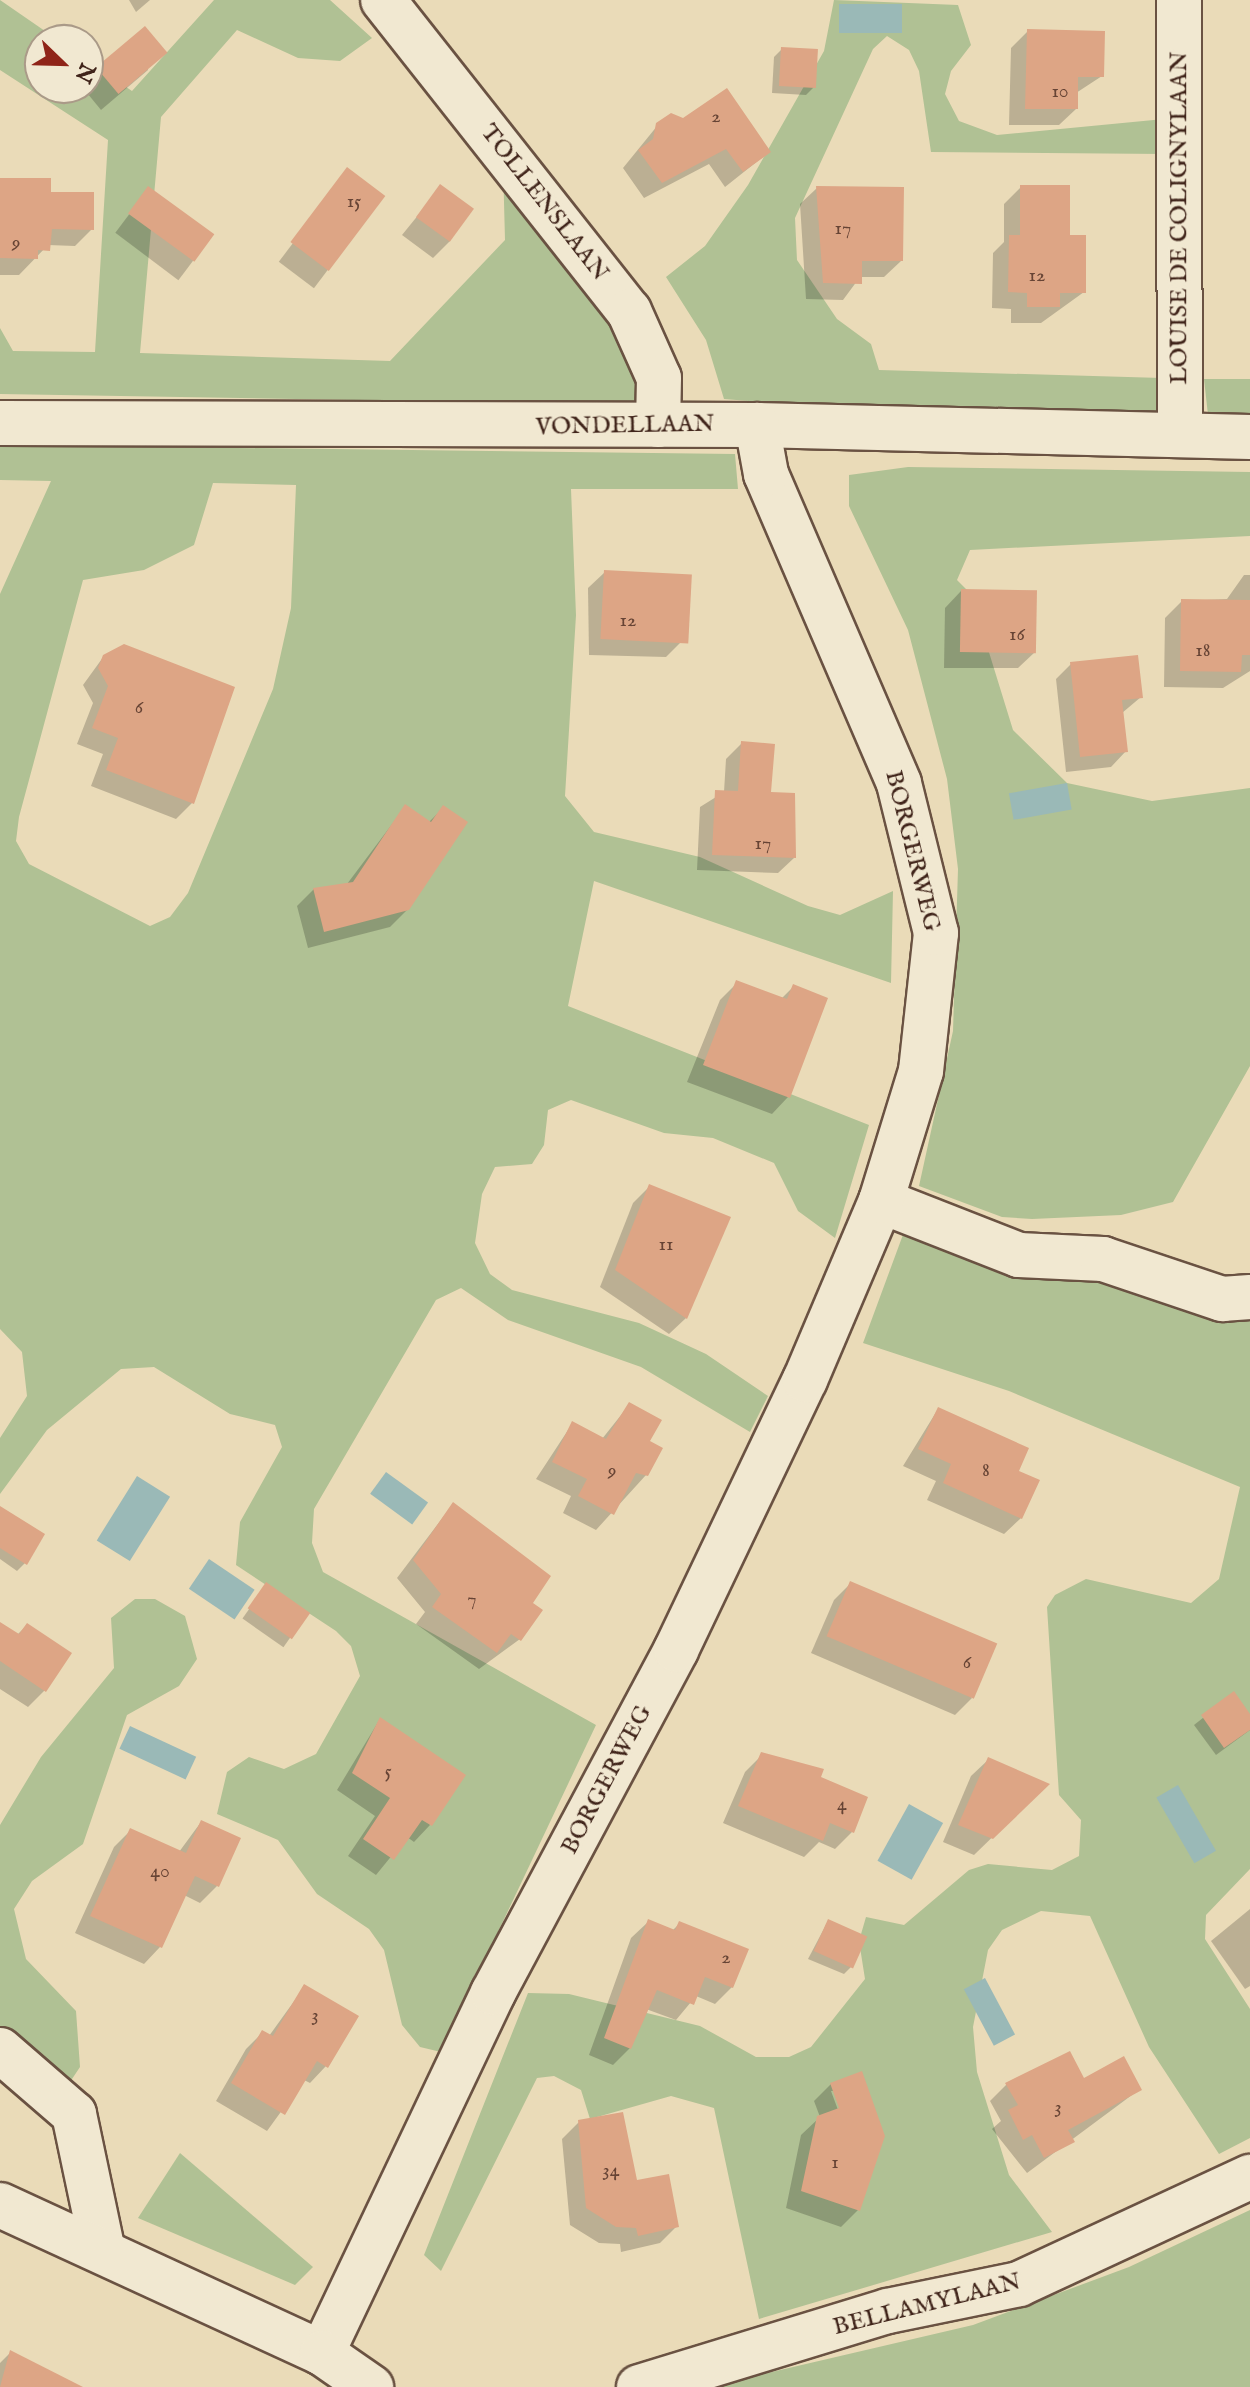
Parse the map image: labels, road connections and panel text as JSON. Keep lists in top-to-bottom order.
{
  "streets": {
    "street": [
      "TOLLENSLAAN",
      "LOUISE DE COLIGNYLAAN",
      "VONDELLAAN",
      "BORGERWEG",
      "BELLAMYLAAN"
    ]
  },
  "crossings": [
    ["TOLLENSLAAN", "VONDELLAAN"],
    ["LOUISE DE COLIGNYLAAN", "VONDELLAAN"],
    ["VONDELLAAN", "BORGERWEG"]
  ],
  "house_numbers": [
    "10",
    "2",
    "15",
    "17",
    "9",
    "12",
    "12",
    "16",
    "18",
    "6",
    "17",
    "11",
    "9",
    "8",
    "7",
    "6",
    "5",
    "4",
    "40",
    "2",
    "3",
    "3",
    "1",
    "34"
  ],
  "north": "bottom right"
}
